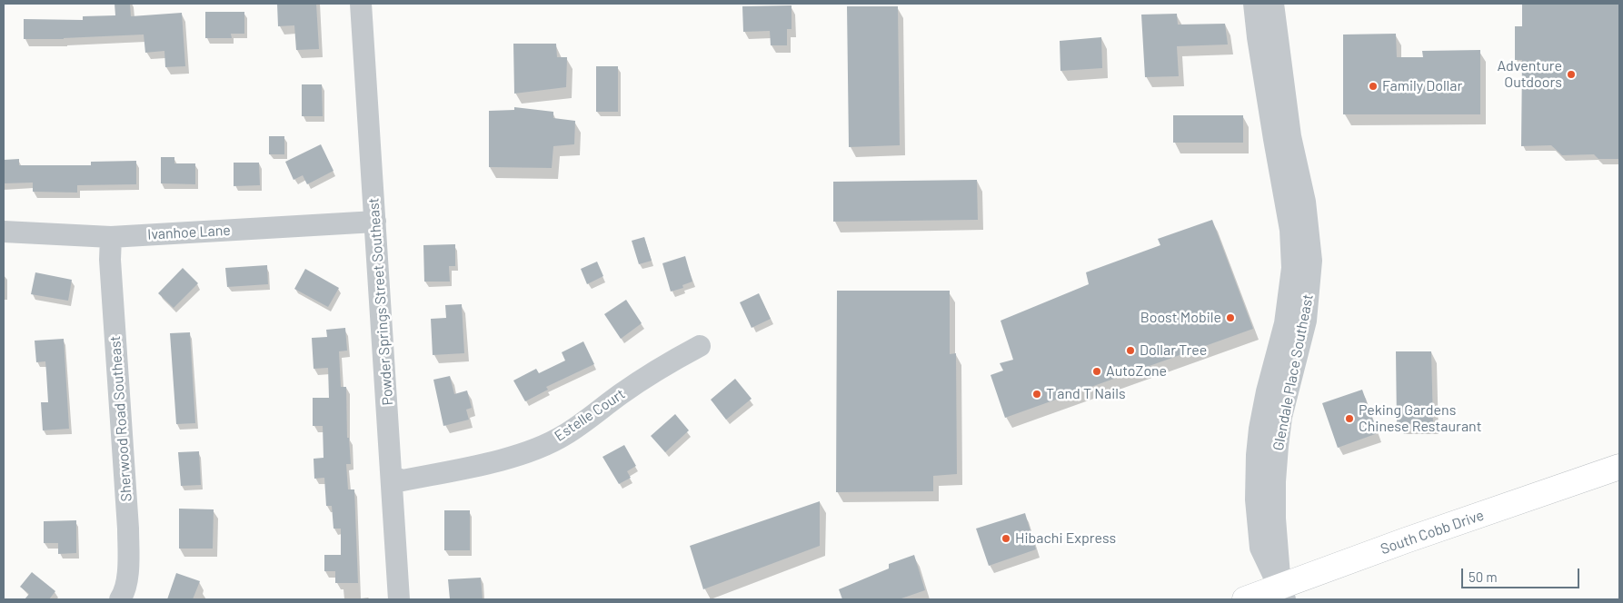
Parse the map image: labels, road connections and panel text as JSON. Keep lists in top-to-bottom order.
{
  "streets": {
    "main road": ["South Cobb Drive"],
    "street": [
      "Ivanhoe Lane",
      "Powder Springs Street Southeast",
      "Glendale Place Southeast",
      "Estelle Court",
      "Sherwood Road Southeast"
    ]
  },
  "crossings": [
    ["Ivanhoe Lane", "Powder Springs Street Southeast"],
    ["Ivanhoe Lane", "Sherwood Road Southeast"],
    ["Powder Springs Street Southeast", "Estelle Court"],
    ["Glendale Place Southeast", "South Cobb Drive"]
  ],
  "places": [
    "Adventure Outdoors",
    "Family Dollar",
    "Boost Mobile",
    "Dollar Tree",
    "AutoZone",
    "T and T Nails",
    "Peking Gardens Chinese Restaurant",
    "Hibachi Express"
  ],
  "scale_bar": "50 m"
}
